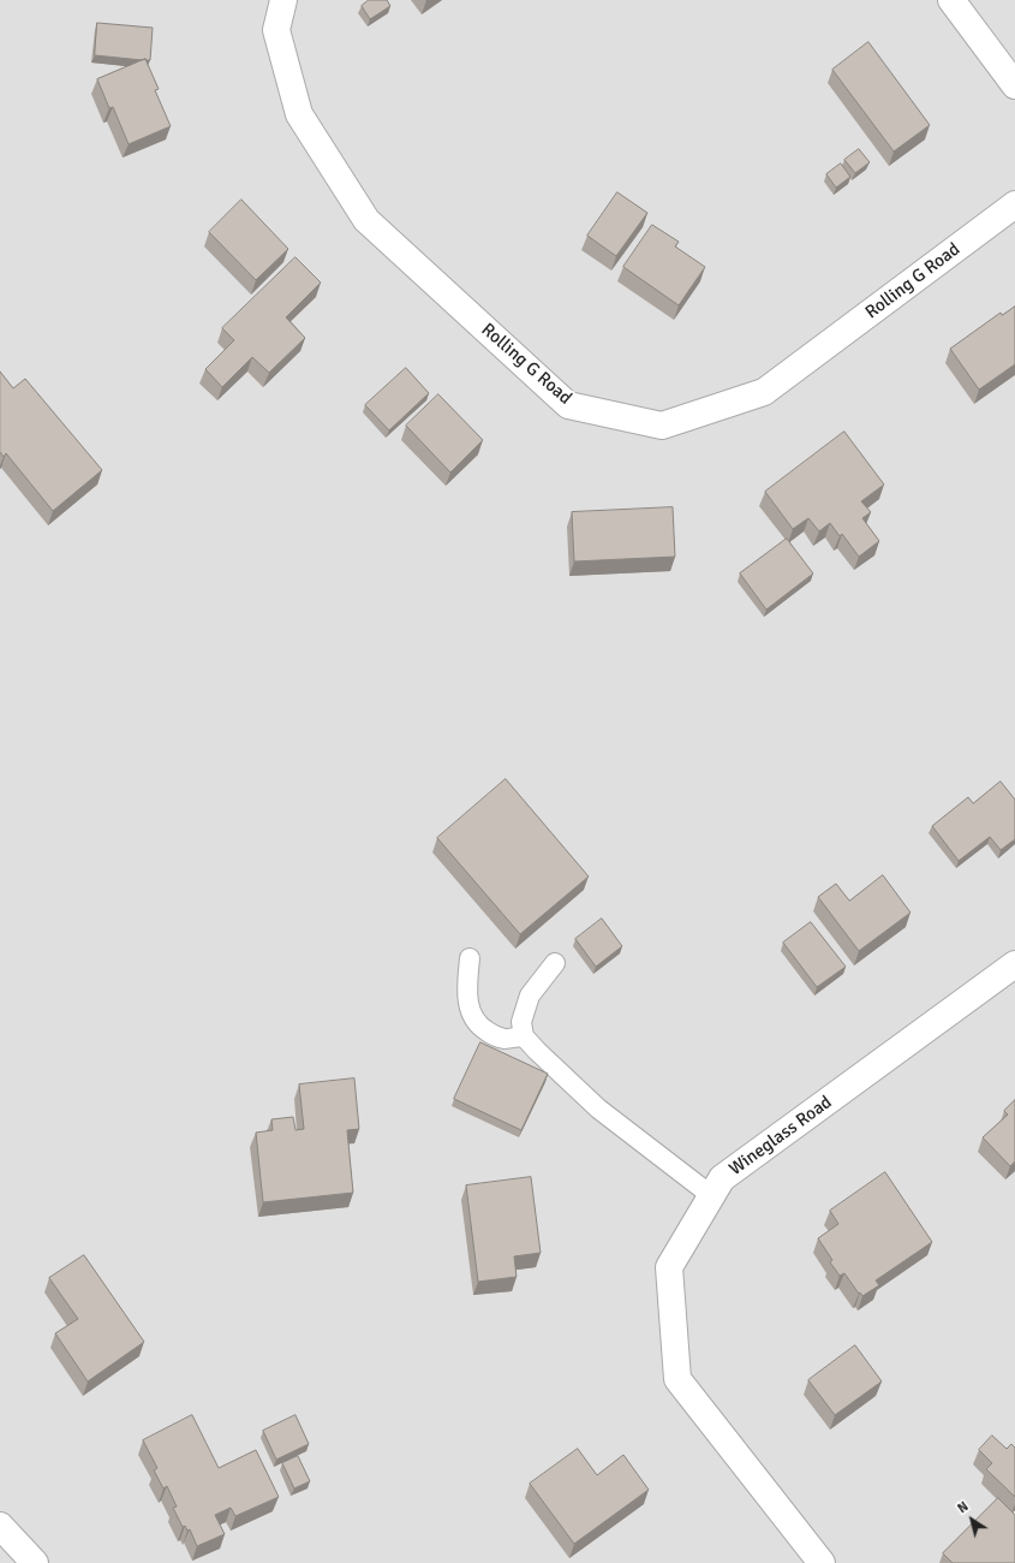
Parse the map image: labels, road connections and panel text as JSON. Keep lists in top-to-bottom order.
{
  "streets": {
    "street": ["Rolling G Road", "Wineglass Road"]
  },
  "north": "top left"
}
